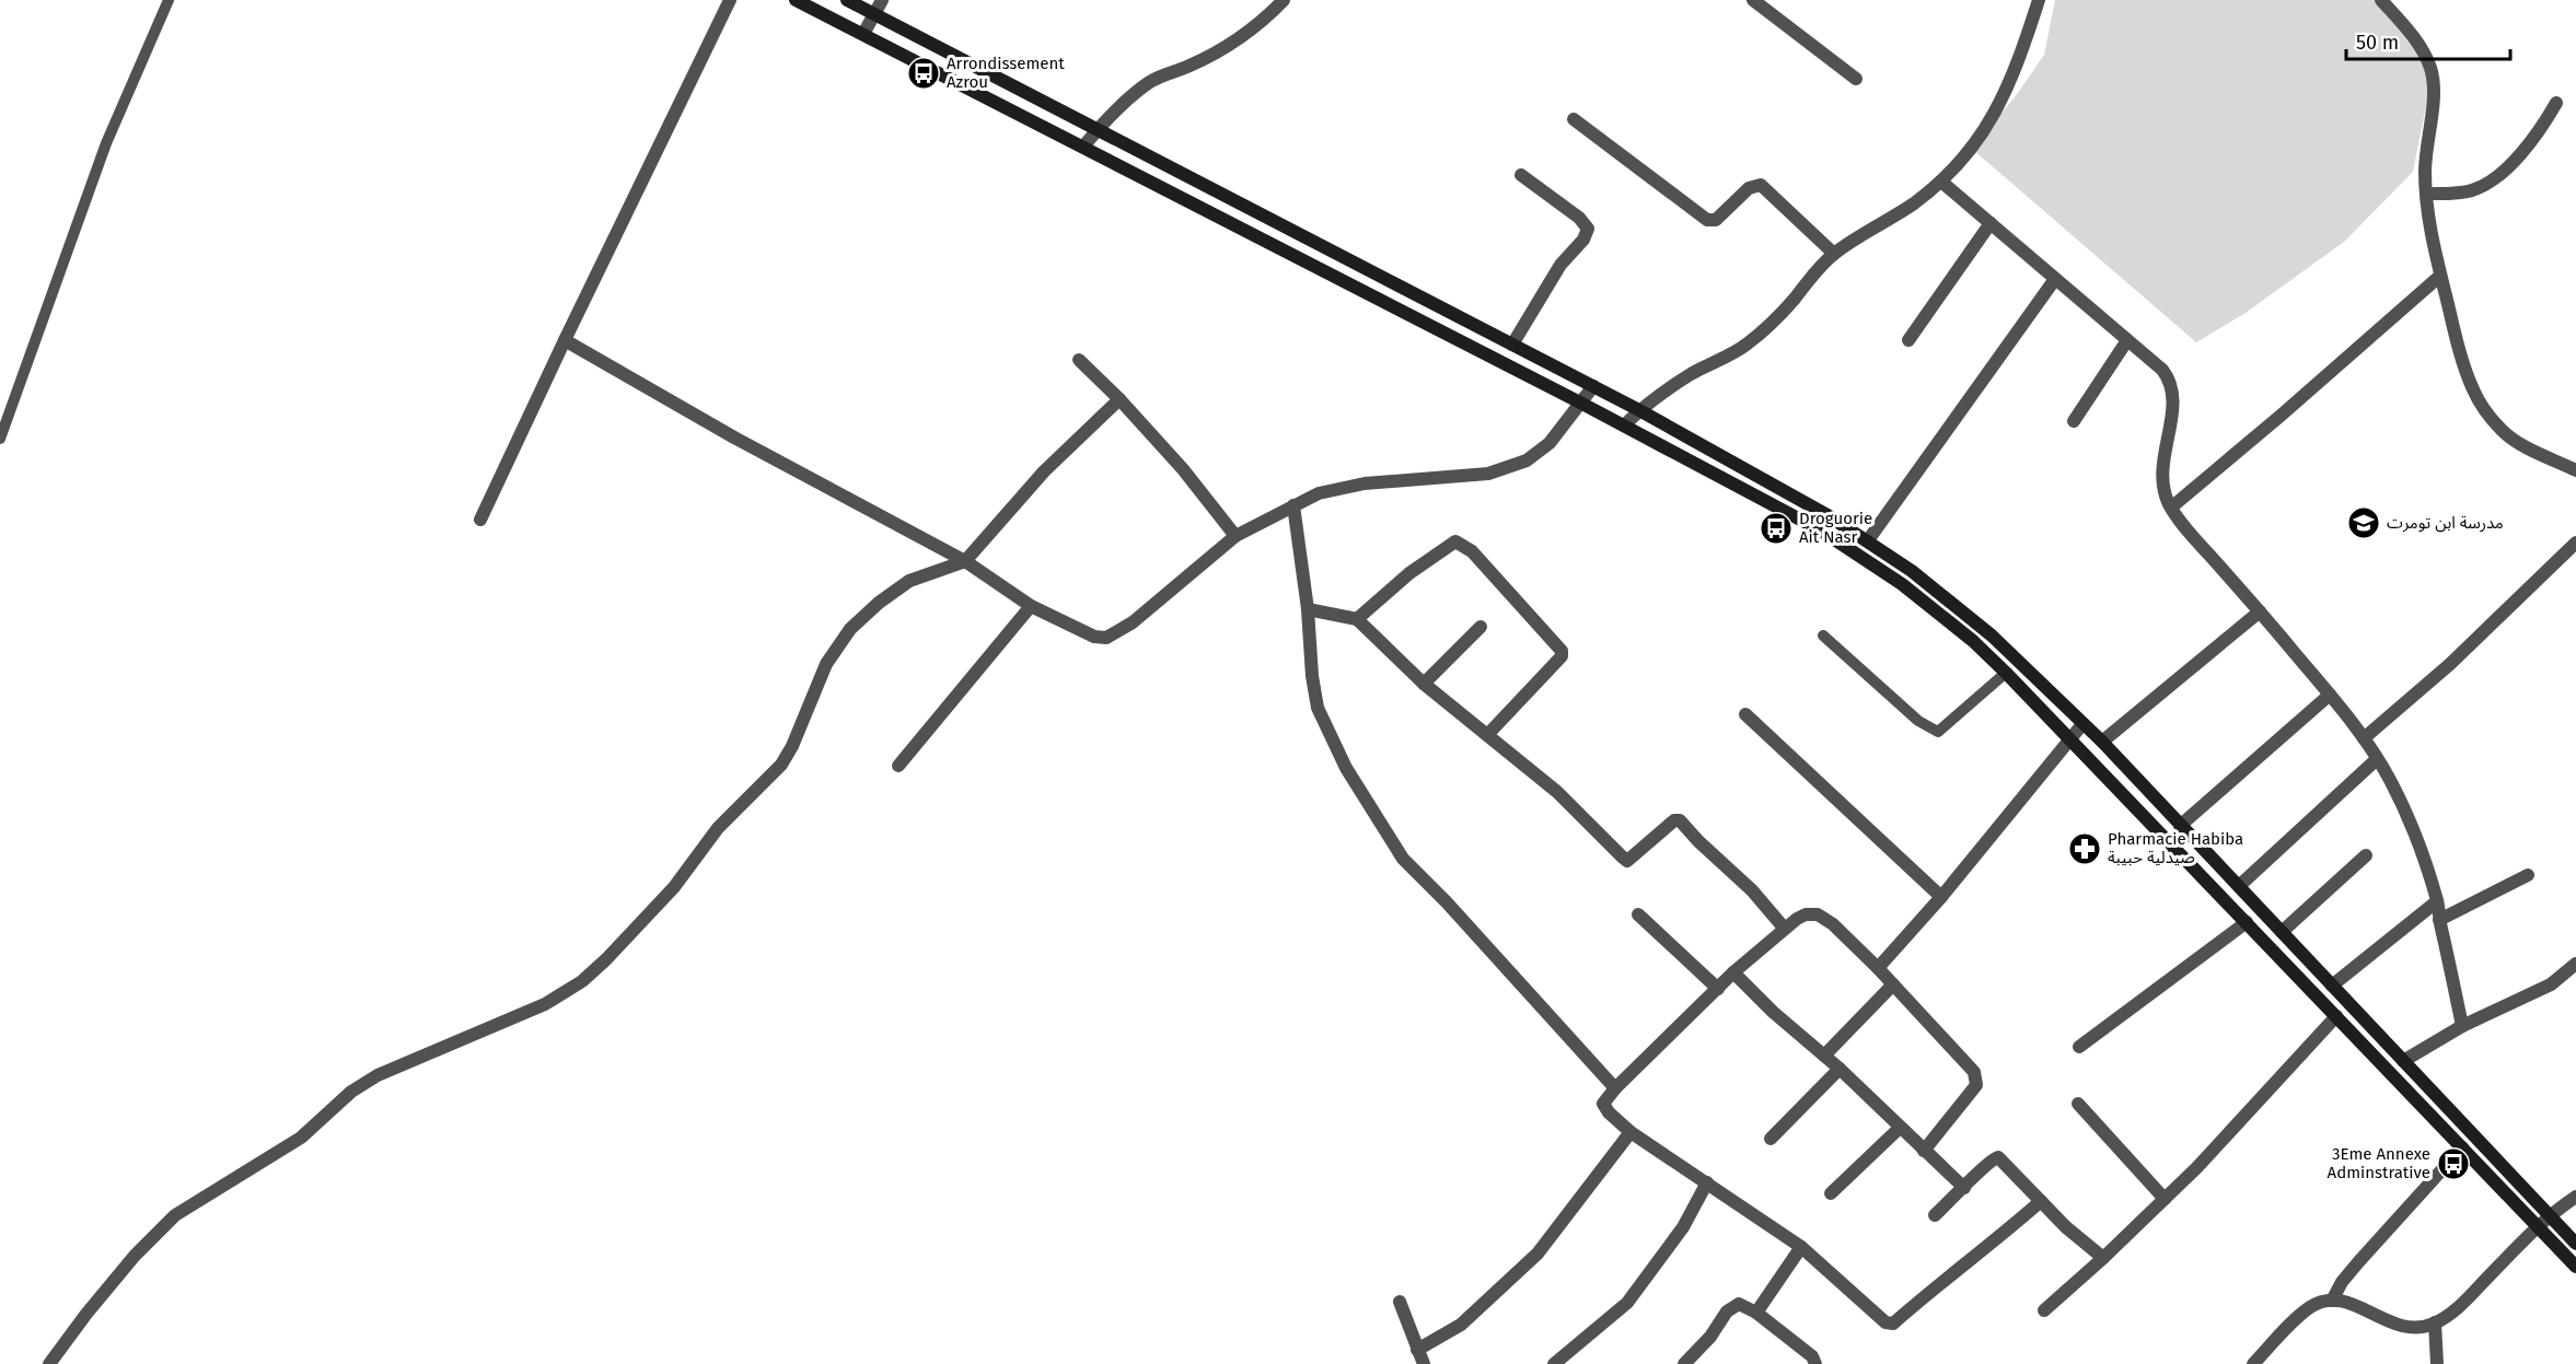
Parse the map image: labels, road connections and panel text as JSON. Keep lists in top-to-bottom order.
{
  "places": {
    "bus stop": ["Arrondissement Azrou", "Droguorie Ait Nasr", "3Eme Annexe Adminstrative"],
    "school or university": ["مدرسة ابن تومرت"],
    "pharmacy": ["Pharmacie Habiba صيدلية حبيبة"]
  },
  "scale_bar": "50 m"
}
